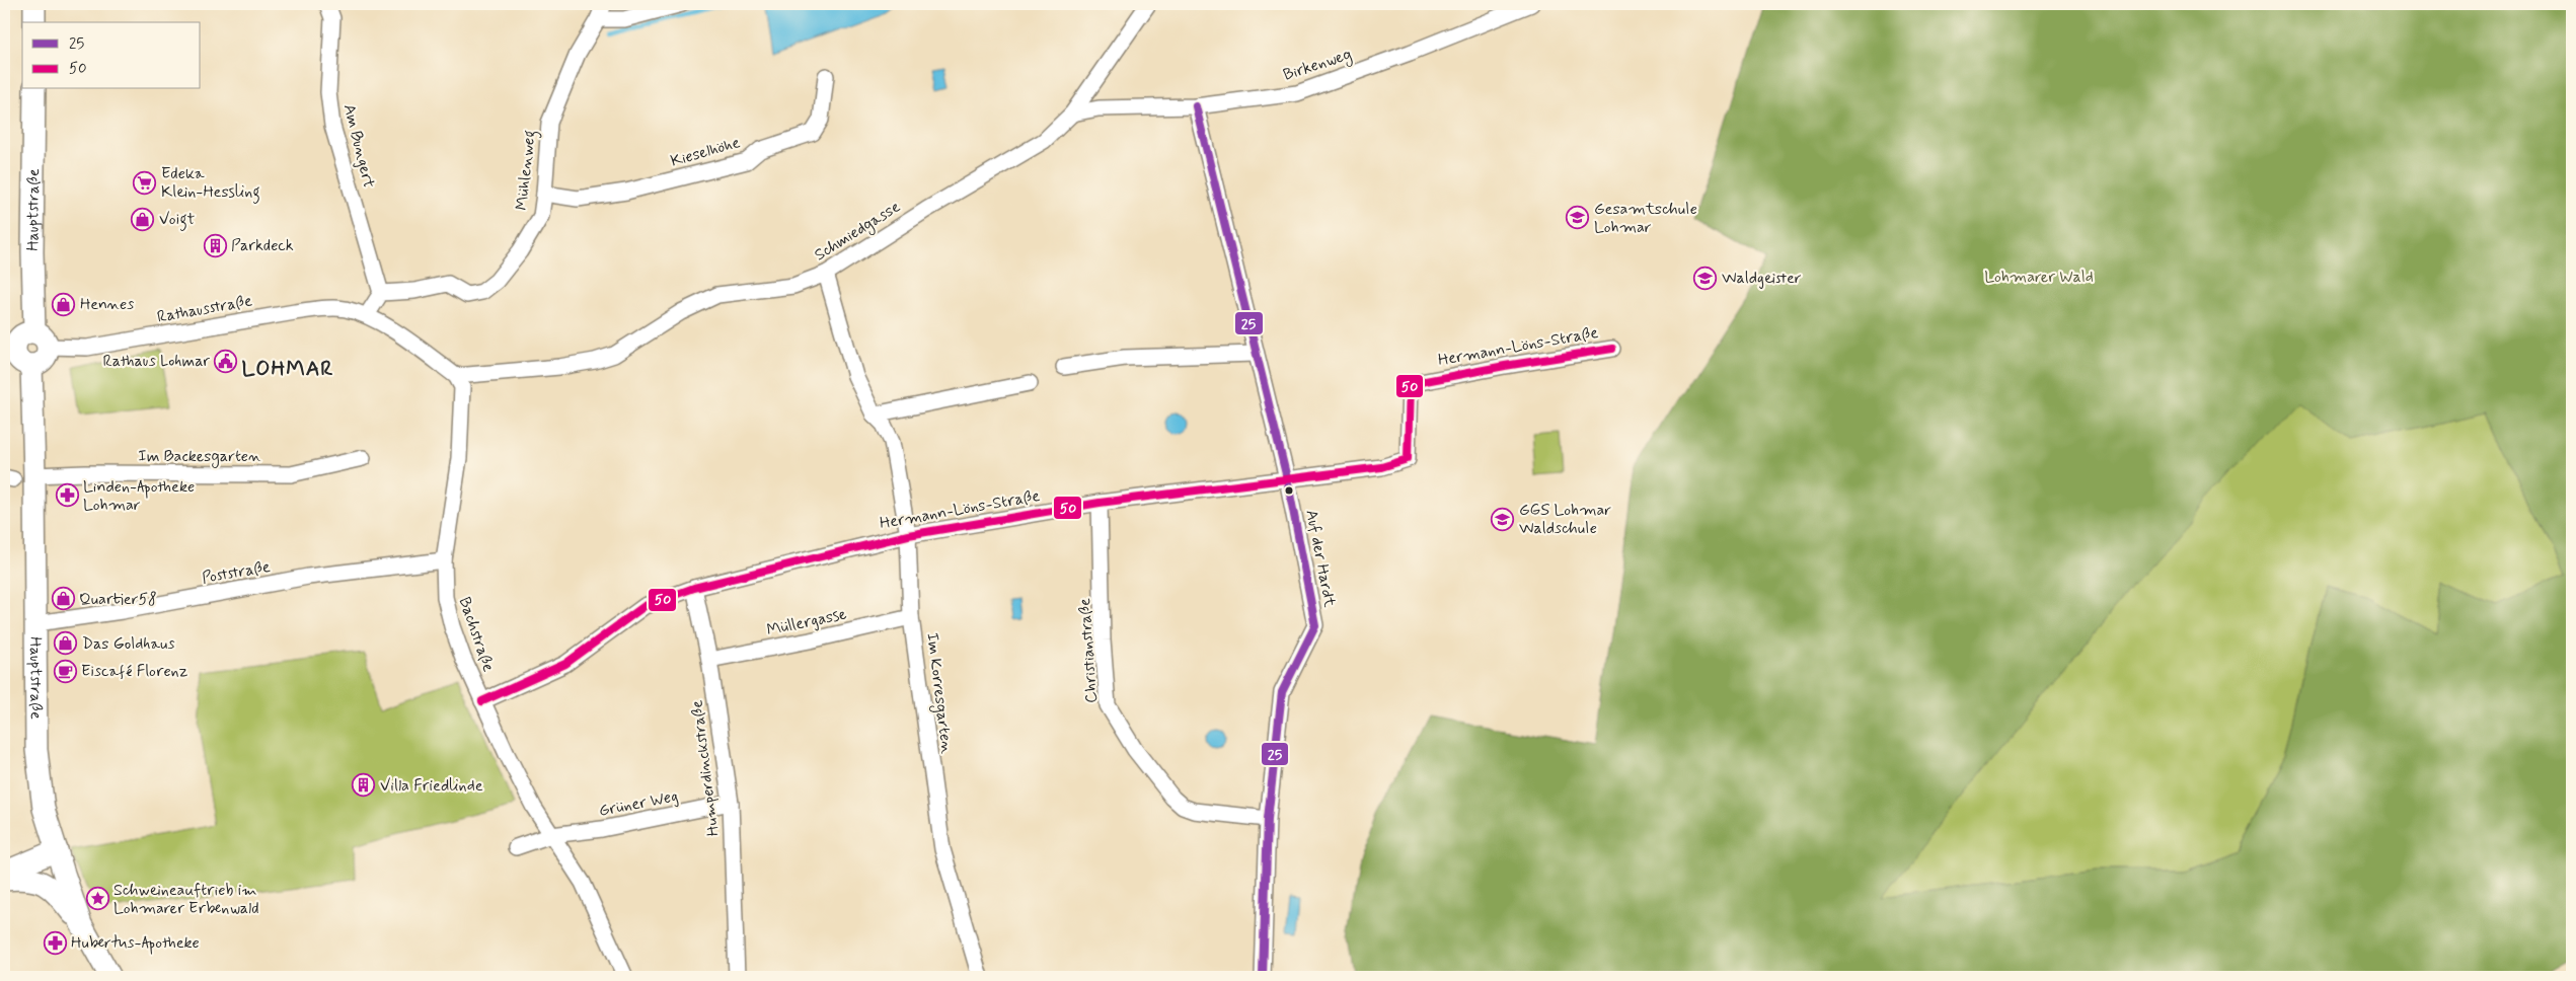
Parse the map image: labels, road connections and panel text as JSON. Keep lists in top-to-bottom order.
{
  "streets": {
    "main road": ["Hauptstraße"],
    "street": [
      "Birkenweg",
      "Am Bungert",
      "Kieselhöhe",
      "Mühlenweg",
      "Schmiedgasse",
      "Rathausstraße",
      "Hermann-Löns-Straße",
      "Im Backesgarten",
      "Auf der Hardt",
      "Poststraße",
      "Müllergasse",
      "Bachstraße",
      "Christianstraße",
      "Im Korresgarten",
      "Humperdinckstraße",
      "Grüner Weg"
    ]
  },
  "crossings": [
    ["Birkenweg", "Schmiedgasse"],
    ["Birkenweg", "Auf der Hardt"],
    ["Am Bungert", "Mühlenweg"],
    ["Kieselhöhe", "Mühlenweg"],
    ["Hauptstraße", "Rathausstraße"],
    ["Hauptstraße", "Im Backesgarten"],
    ["Hauptstraße", "Poststraße"],
    ["Schmiedgasse", "Bachstraße"],
    ["Schmiedgasse", "Im Korresgarten"],
    ["Hermann-Löns-Straße", "Auf der Hardt"],
    ["Hermann-Löns-Straße", "Bachstraße"],
    ["Hermann-Löns-Straße", "Christianstraße"],
    ["Hermann-Löns-Straße", "Im Korresgarten"],
    ["Hermann-Löns-Straße", "Humperdinckstraße"],
    ["Auf der Hardt", "Christianstraße"],
    ["Poststraße", "Bachstraße"],
    ["Müllergasse", "Im Korresgarten"],
    ["Müllergasse", "Humperdinckstraße"],
    ["Bachstraße", "Grüner Weg"],
    ["Humperdinckstraße", "Grüner Weg"]
  ],
  "districts": ["LOHMAR"],
  "parks": ["Lohmarer Wald"],
  "places": {
    "supermarket": ["Edeka Klein-Hessling"],
    "school or university": ["Gesamtschule Lohmar", "Waldgeister", "GGS Lohmar Waldschule"],
    "shop": [
      "Voigt",
      "Hennes",
      "Quartier58",
      "Das Goldhaus"
    ],
    "building": ["Parkdeck", "Villa Friedlinde"],
    "public building": ["Rathaus Lohmar"],
    "pharmacy": ["Linden-Apotheke Lohmar", "Hubertus-Apotheke"],
    "cafe": ["Eiscafé Florenz"],
    "place": ["Schweineauftrieb im Lohmarer Erbenwald"]
  },
  "lines": ["transit line 25", "transit line 50"],
  "legend": ["25", "50"]
}
